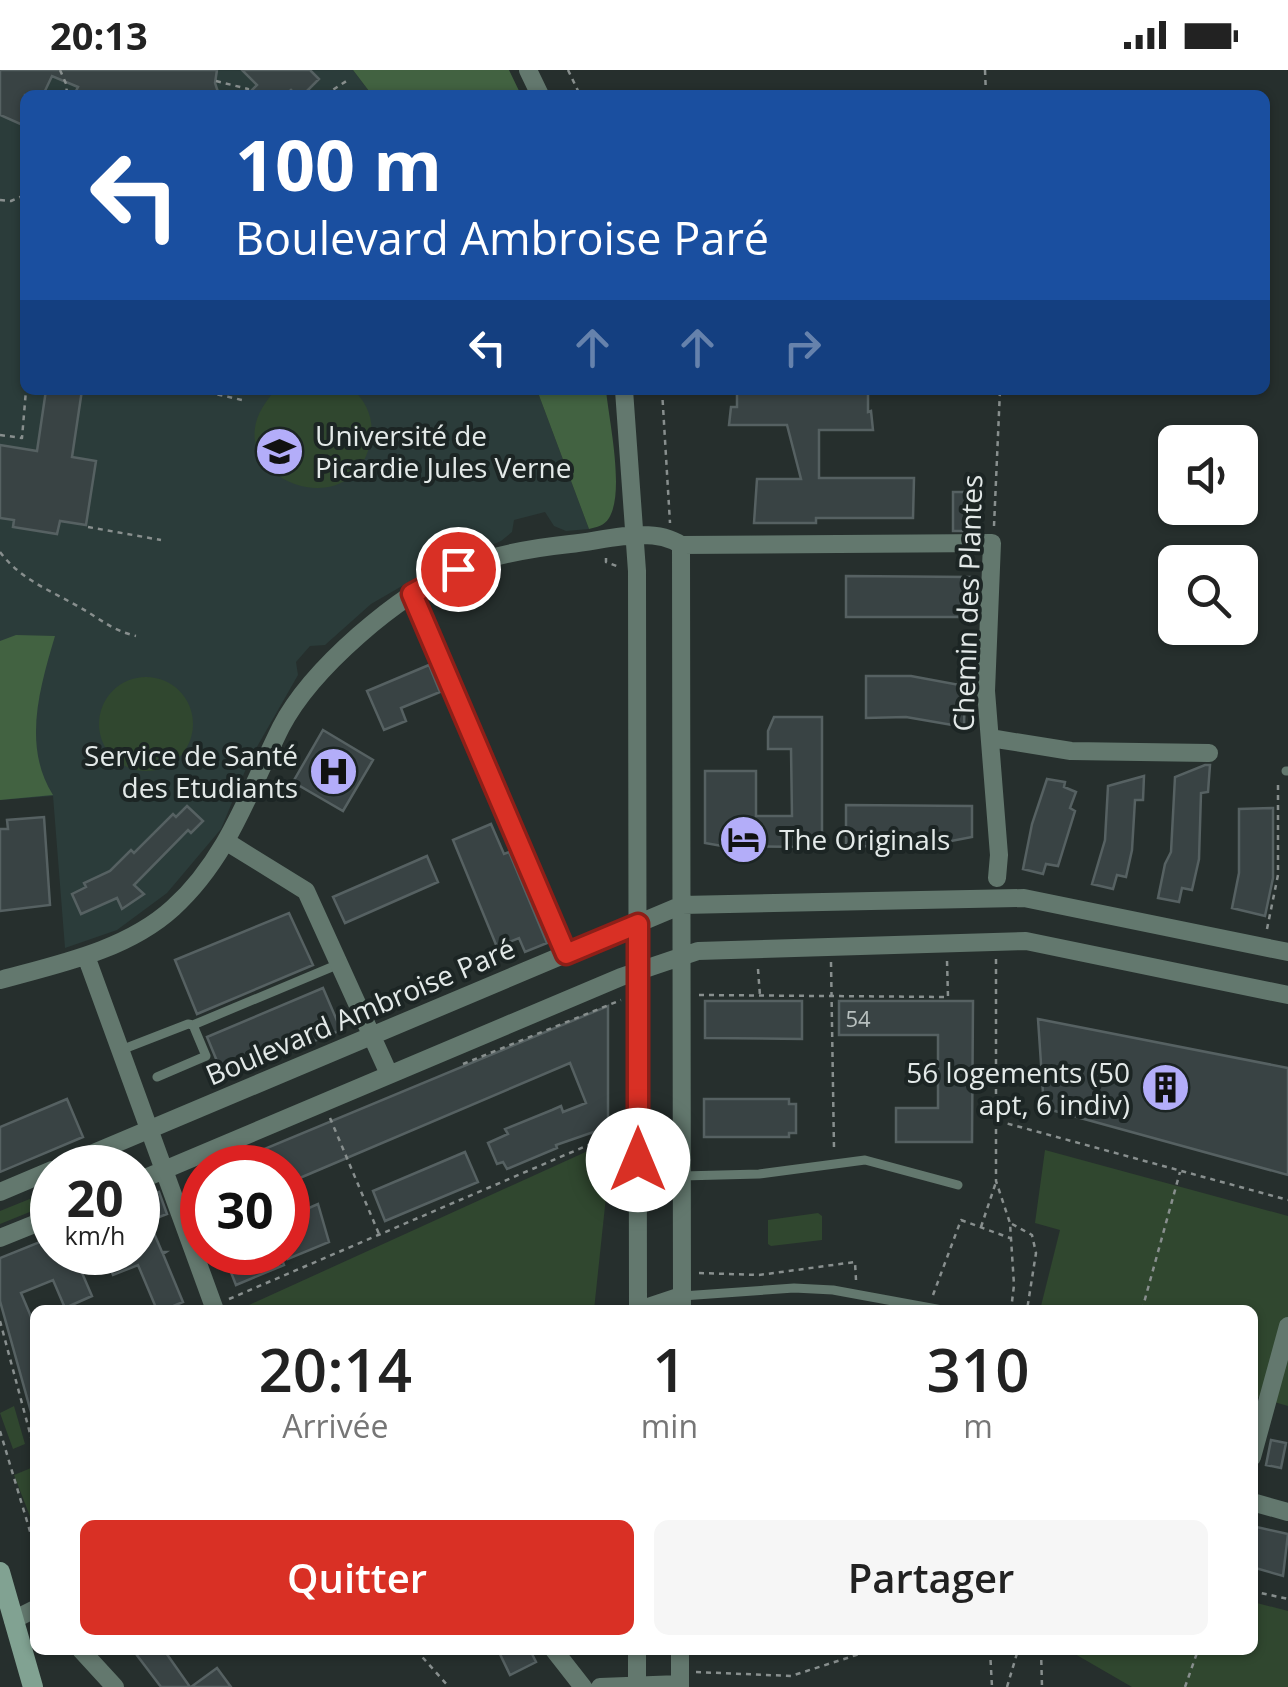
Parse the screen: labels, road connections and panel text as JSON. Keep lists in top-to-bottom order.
{
  "streets": {
    "street": ["Chemin des Plantes", "Boulevard Ambroise Paré"]
  },
  "places": {
    "school or university": ["Université de Picardie Jules Verne"],
    "hospital": ["Service de Santé des Etudiants"],
    "hotel": ["The Originals"],
    "building": ["56 logements (50 apt, 6 indiv)"]
  },
  "house_numbers": ["54"],
  "page": {
    "status": "20:13",
    "turn": ["100 m", "Boulevard Ambroise Paré"],
    "speed": "20 km/h",
    "limit": "30",
    "eta": [
      "20:14",
      "Arrivée",
      "1",
      "min",
      "310",
      "m"
    ],
    "buttons": ["Quitter", "Partager"]
  }
}
